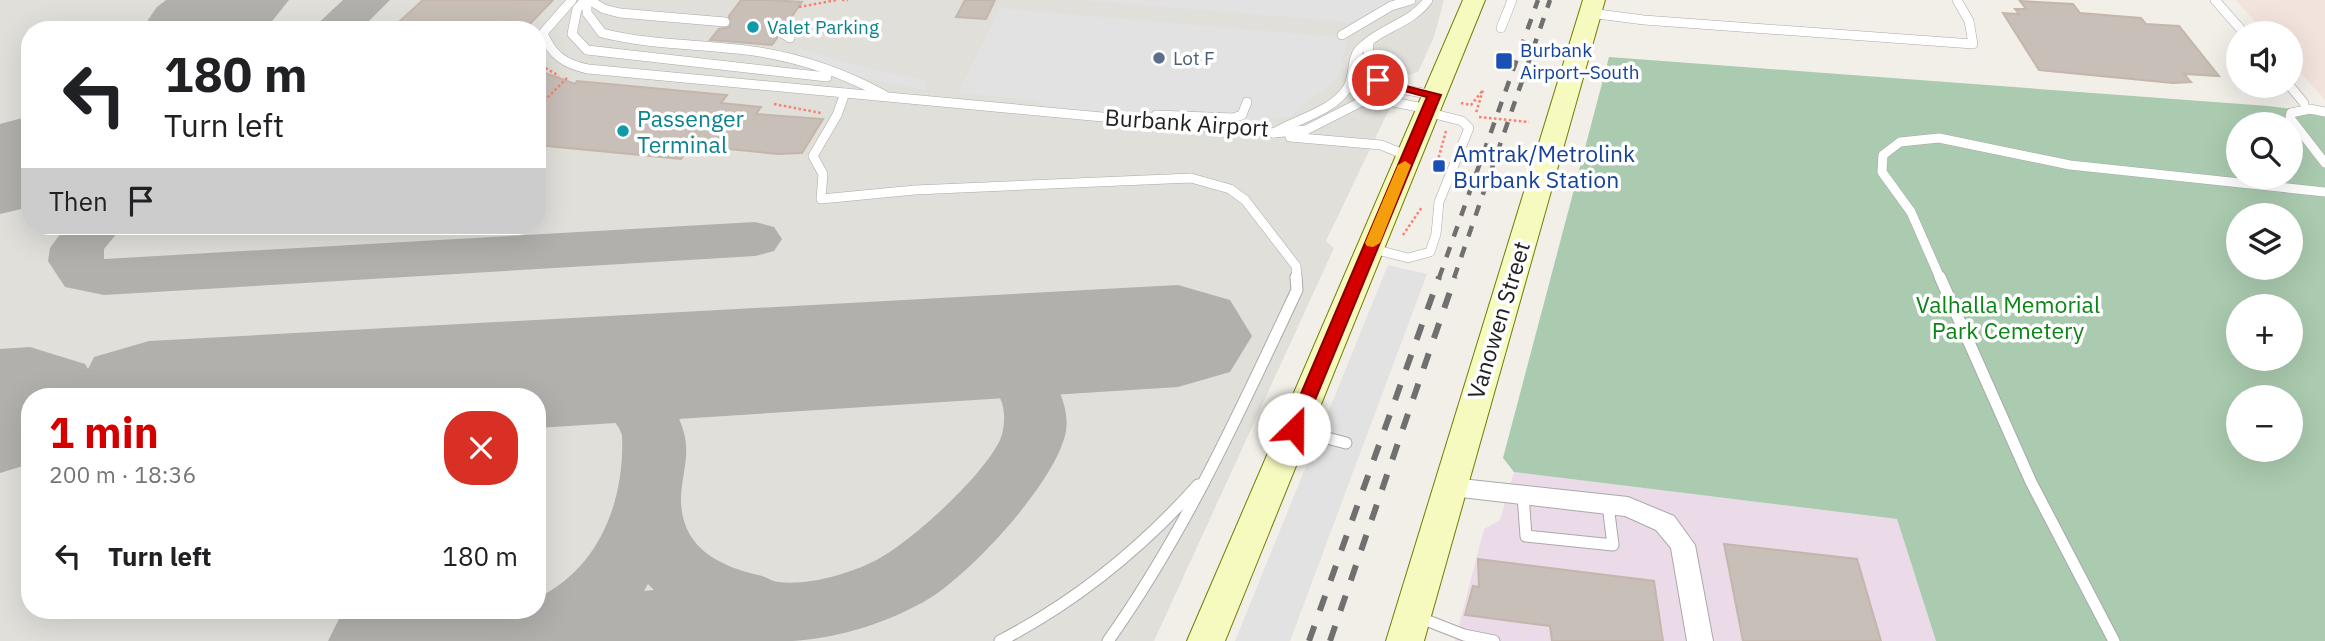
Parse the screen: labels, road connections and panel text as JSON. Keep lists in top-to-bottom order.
{
  "streets": {
    "main road": ["Vanowen Street"],
    "lane": ["Burbank Airport"]
  },
  "parks": ["Valhalla Memorial Park Cemetery"],
  "places": {
    "other": ["Valet Parking", "Lot F", "Passenger Terminal"],
    "transit": ["Burbank Airport–South", "Amtrak/Metrolink Burbank Station"]
  },
  "page": {
    "map_buttons": ["+", "−"],
    "turn": ["180 m", "Turn left"],
    "then": "Then",
    "heading": ["1 min", "200 m · 18:36"],
    "list": [
      {
        "name": "Turn left",
        "value": "180 m"
      }
    ]
  }
}
